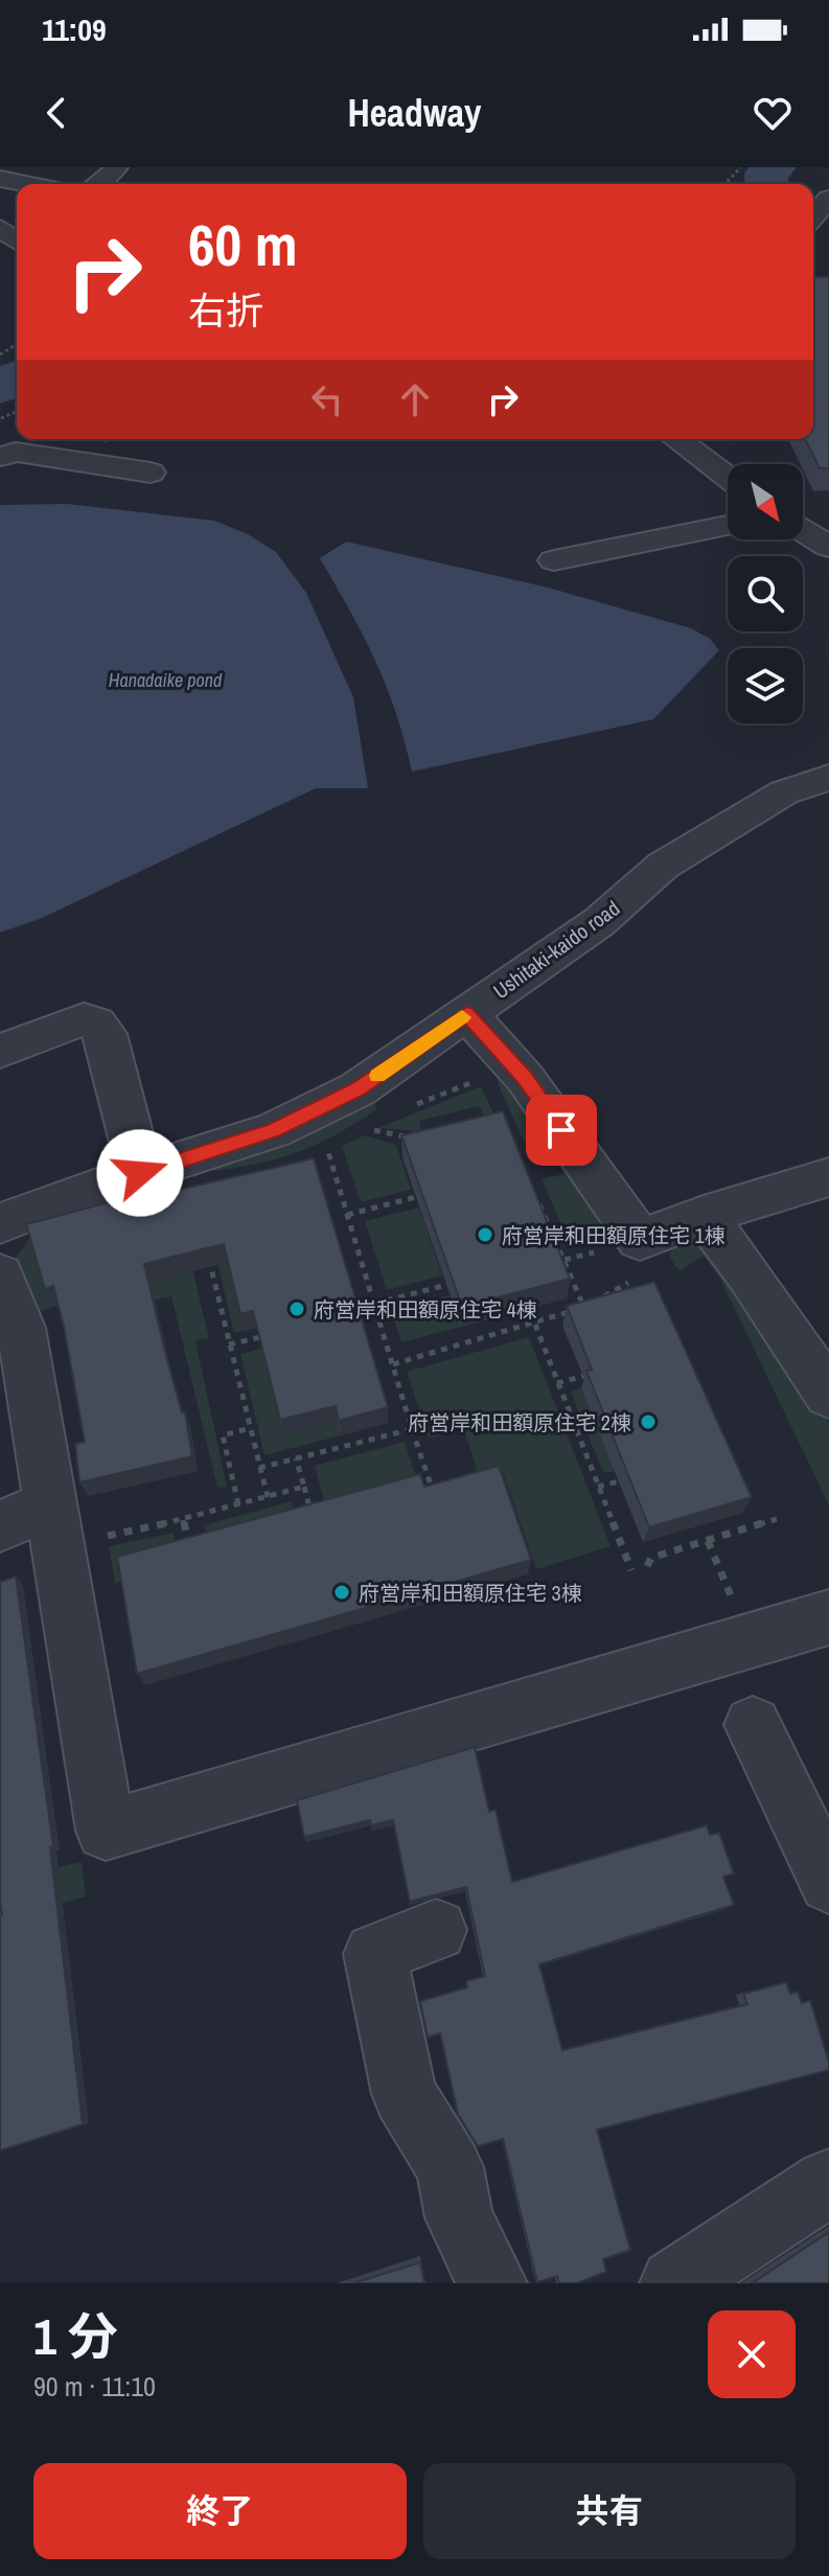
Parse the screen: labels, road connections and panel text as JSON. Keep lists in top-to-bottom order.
{
  "streets": {
    "street": ["Ushitaki-kaido road"]
  },
  "water": ["Hanadaike pond"],
  "places": [
    "府営岸和田額原住宅 1棟",
    "府営岸和田額原住宅 4棟",
    "府営岸和田額原住宅 2棟",
    "府営岸和田額原住宅 3棟"
  ],
  "north": "bottom right",
  "page": {
    "status": "11:09",
    "header": "Headway",
    "turn": ["60 m", "右折"],
    "heading": ["1 分", "90 m · 11:10"],
    "buttons": ["終了", "共有"]
  }
}
